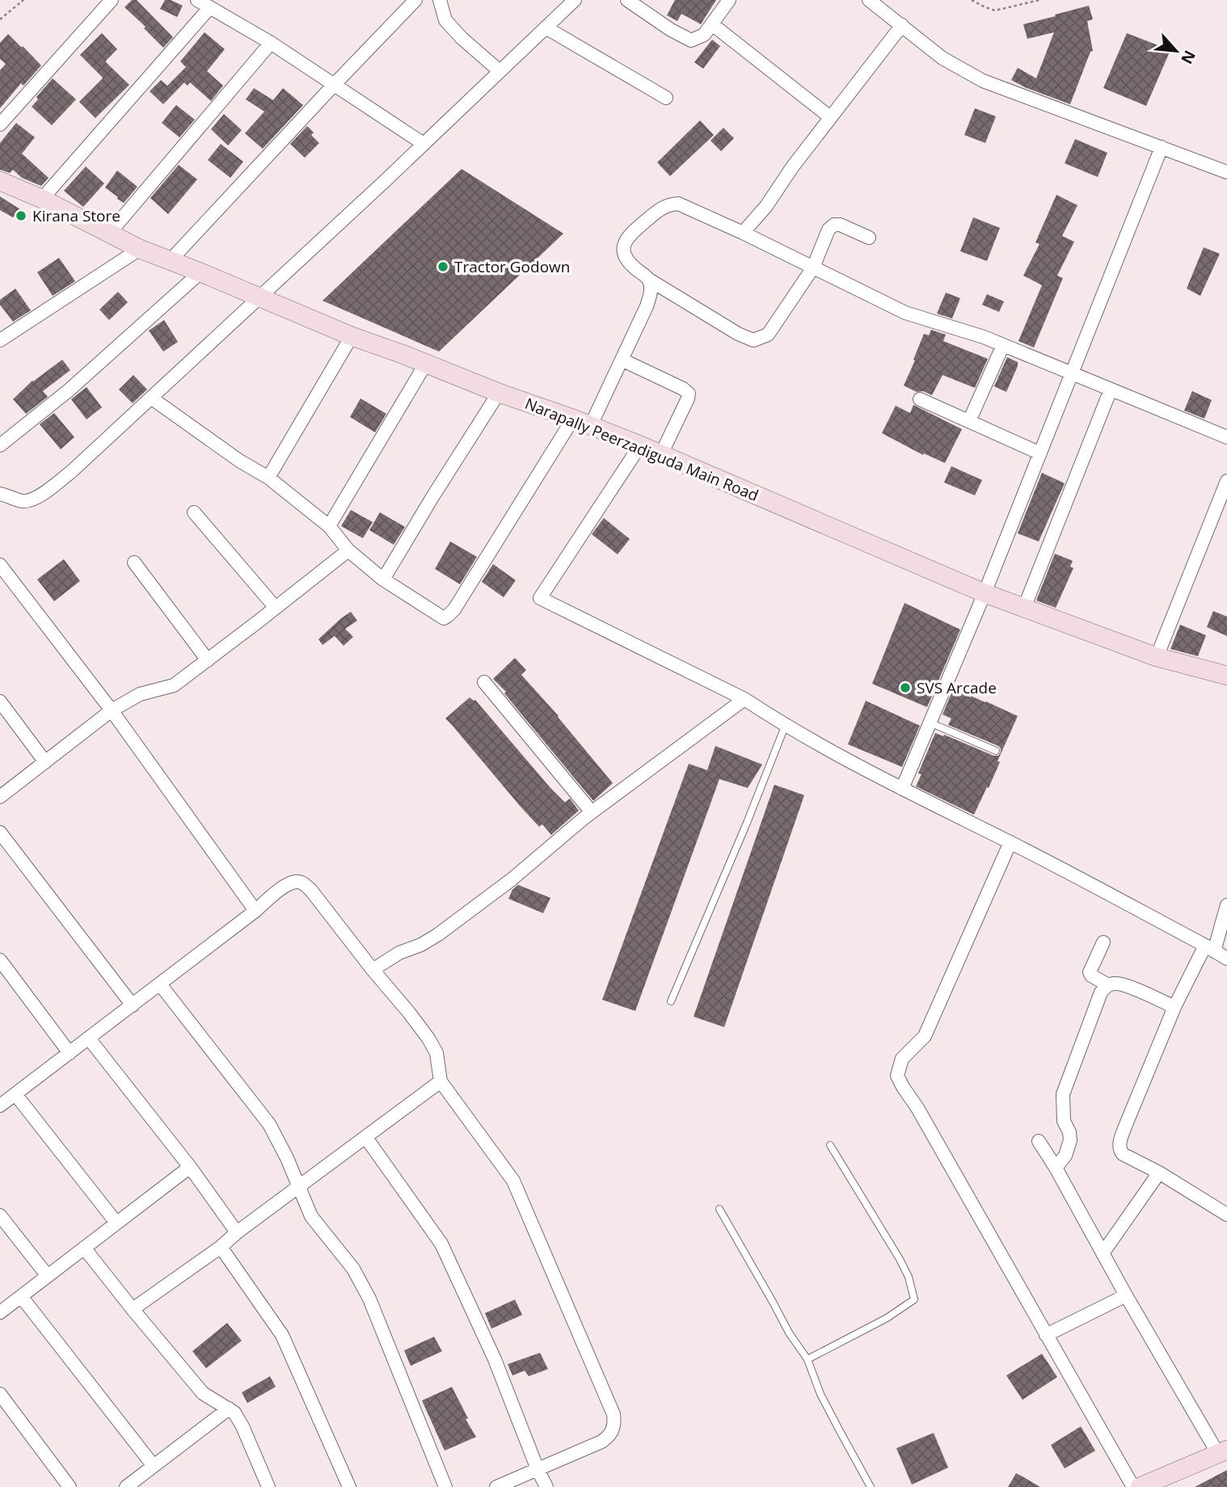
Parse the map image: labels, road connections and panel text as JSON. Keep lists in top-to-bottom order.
{
  "streets": {
    "street": ["Narapally Peerzadiguda Main Road"]
  },
  "places": ["Kirana Store", "Tractor Godown", "SVS Arcade"],
  "north": "bottom right"
}
